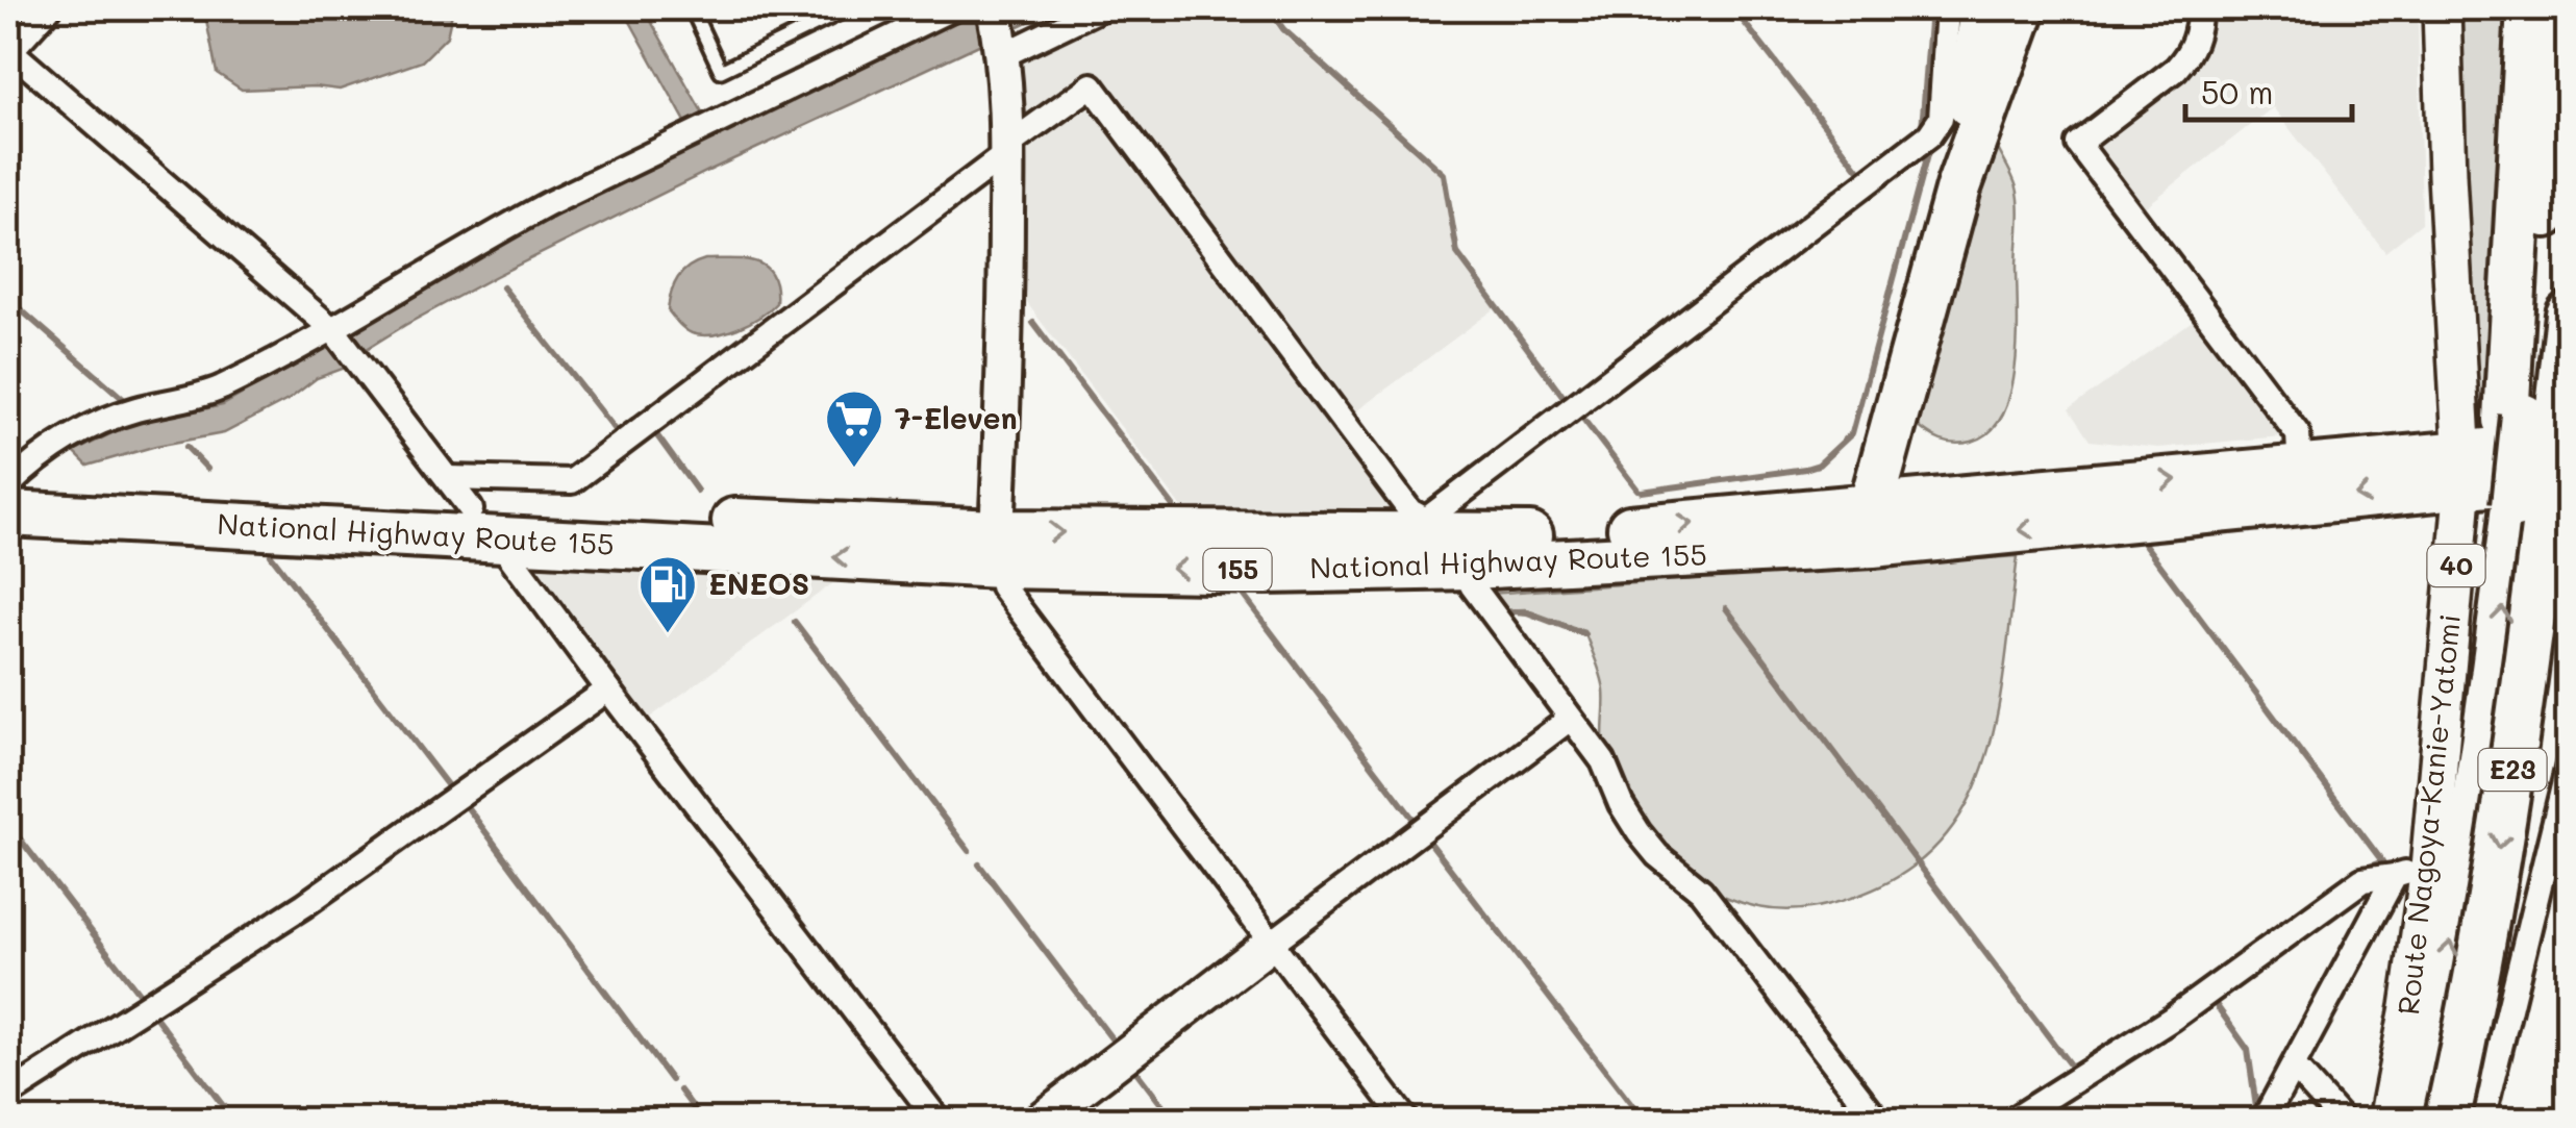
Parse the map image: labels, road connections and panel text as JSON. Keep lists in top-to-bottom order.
{
  "streets": {
    "highway": ["National Highway Route 155", "155", "E23"],
    "main road": ["40", "Route Nagoya-Kanie-Yatomi"]
  },
  "crossings": [
    ["National Highway Route 155", "E23"],
    ["National Highway Route 155", "Route Nagoya-Kanie-Yatomi"]
  ],
  "places": {
    "supermarket": ["7-Eleven"],
    "fuel station": ["ENEOS"]
  },
  "scale_bar": "50 m"
}
